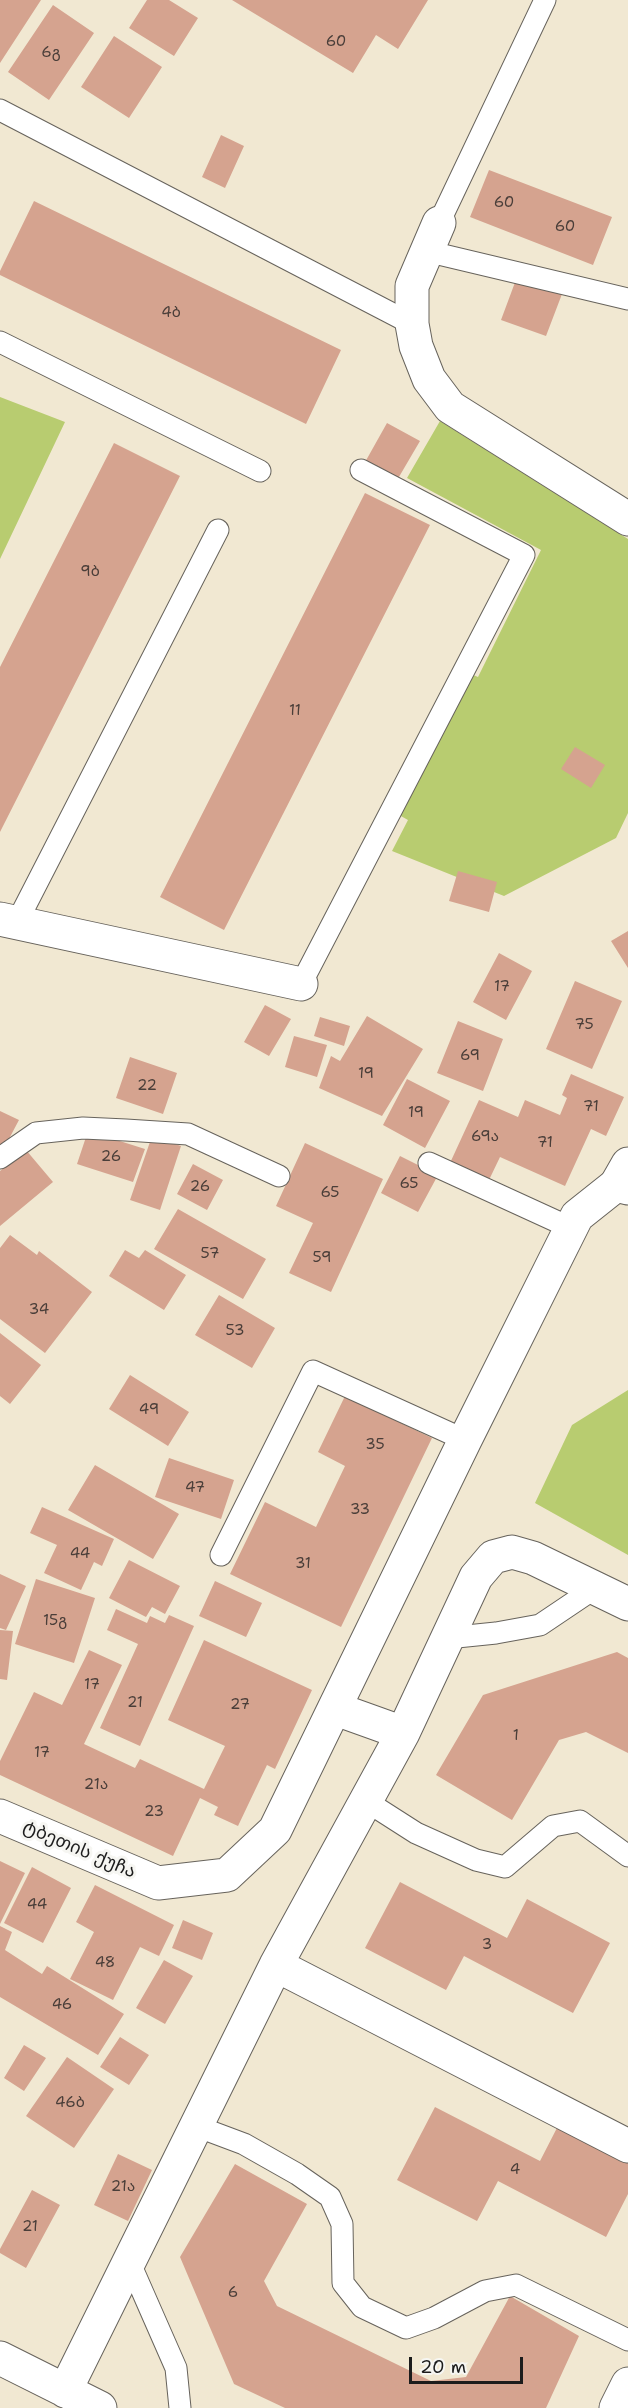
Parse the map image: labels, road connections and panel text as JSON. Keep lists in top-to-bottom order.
{
  "streets": {
    "street": ["ტბეთის ქუჩა"]
  },
  "house_numbers": [
    "60",
    "6გ",
    "60",
    "60",
    "4ბ",
    "9ბ",
    "11",
    "17",
    "75",
    "69",
    "19",
    "22",
    "71",
    "19",
    "69ა",
    "71",
    "26",
    "65",
    "26",
    "65",
    "57",
    "59",
    "34",
    "53",
    "49",
    "35",
    "47",
    "33",
    "44",
    "31",
    "15გ",
    "17",
    "21",
    "27",
    "1",
    "17",
    "21ა",
    "23",
    "44",
    "3",
    "48",
    "46",
    "46ბ",
    "4",
    "21ა",
    "21",
    "6"
  ],
  "scale_bar": "20 m"
}
